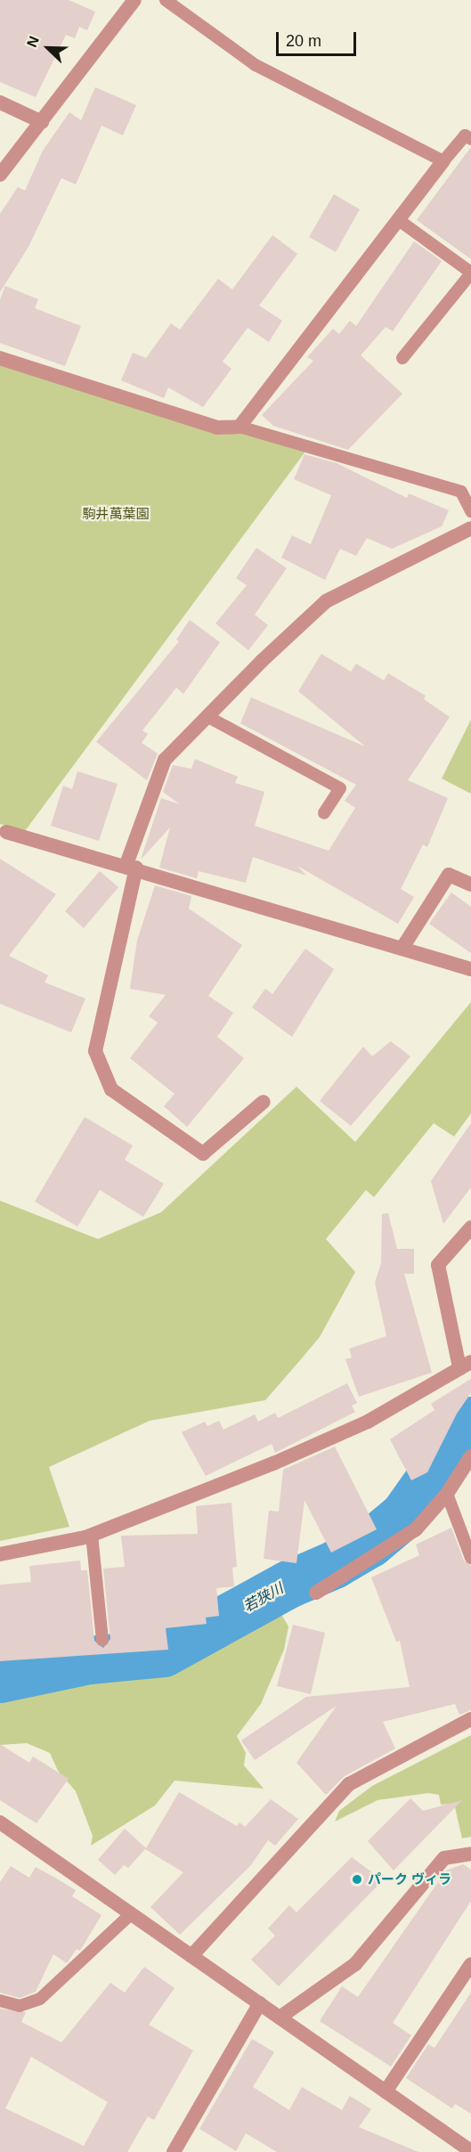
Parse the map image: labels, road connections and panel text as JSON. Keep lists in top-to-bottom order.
{
  "water": ["若狭川"],
  "parks": ["駒井萬葉園"],
  "places": ["パーク ヴィラ"],
  "scale_bar": "20 m",
  "north": "top left"
}
